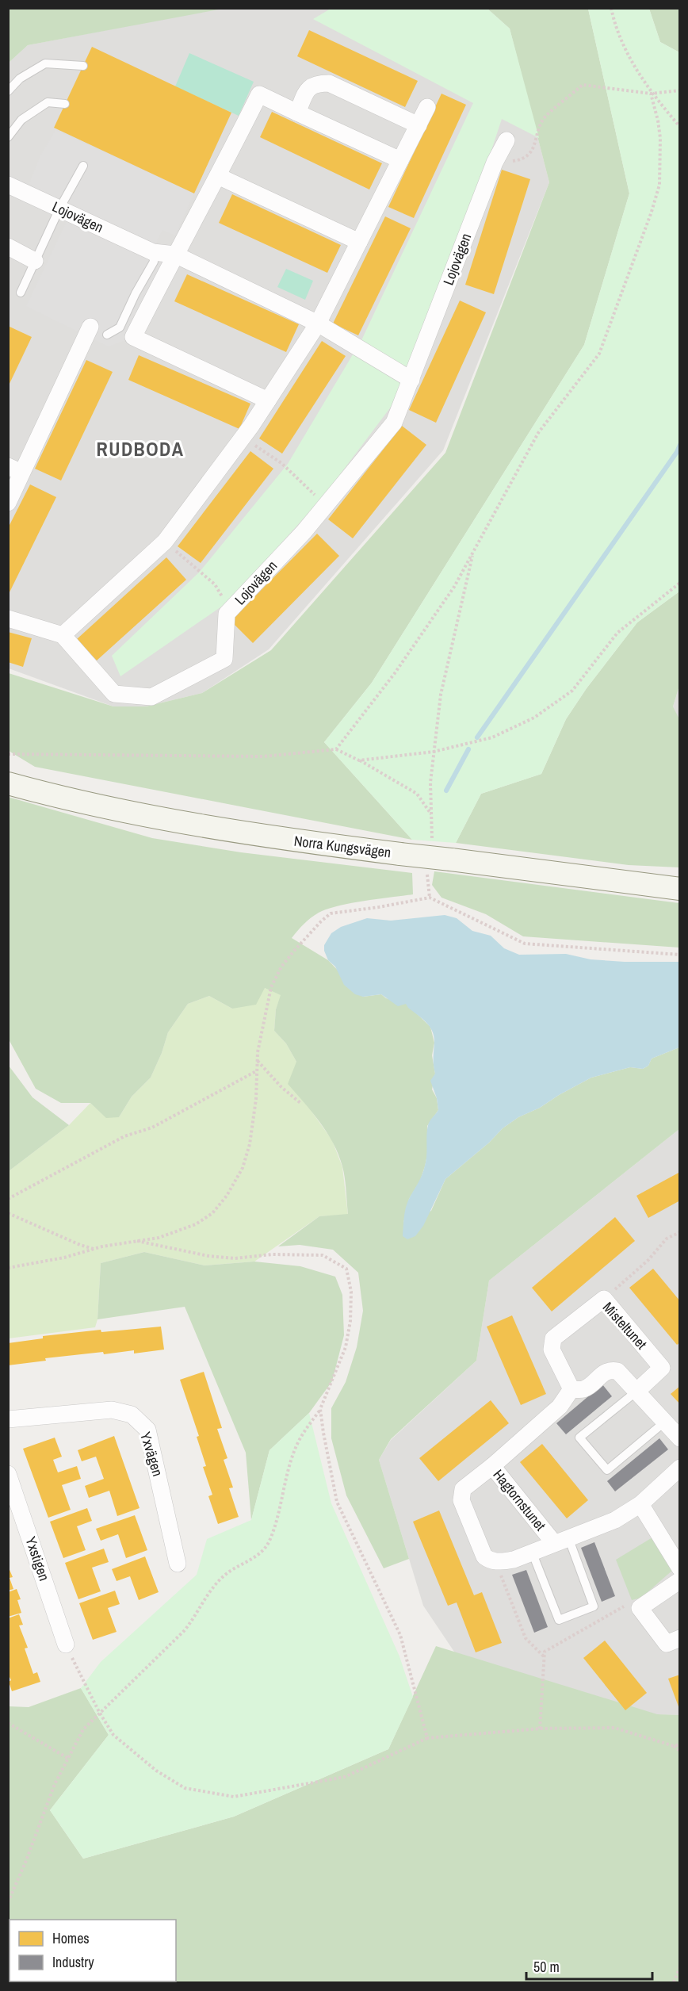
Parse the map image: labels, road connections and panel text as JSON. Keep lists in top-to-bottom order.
{
  "streets": {
    "main road": ["Norra Kungsvägen"],
    "street": [
      "Lojovägen",
      "Misteltunet",
      "Yxvägen",
      "Hagtornstunet",
      "Yxstigen"
    ]
  },
  "districts": ["RUDBODA"],
  "legend": ["Homes", "Industry"],
  "scale_bar": "50 m"
}
